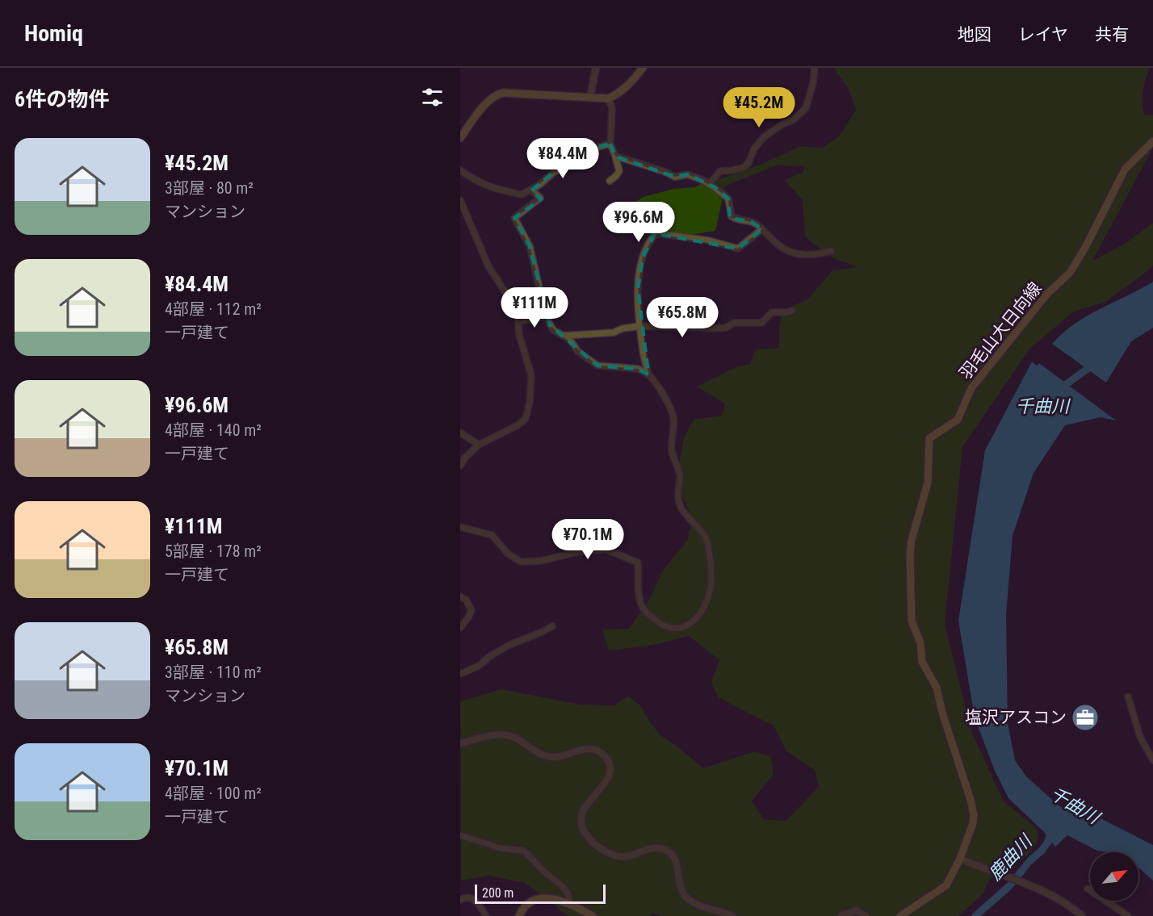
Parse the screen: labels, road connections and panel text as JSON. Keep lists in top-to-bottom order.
{
  "streets": {
    "main road": ["羽毛山大日向線"]
  },
  "water": ["千曲川", "鹿曲川"],
  "places": {
    "office": ["塩沢アスコン"]
  },
  "scale_bar": "200 m",
  "north": "top right",
  "page": {
    "header": "Homiq",
    "nav": ["地図", "レイヤ", "共有"],
    "heading": "6件の物件",
    "price": [
      "¥45.2M",
      "¥84.4M",
      "¥96.6M",
      "¥111M",
      "¥65.8M",
      "¥70.1M"
    ],
    "list": [
      {
        "name": "¥45.2M",
        "note": "3部屋 · 80 m² · マンション"
      },
      {
        "name": "¥84.4M",
        "note": "4部屋 · 112 m² · 一戸建て"
      },
      {
        "name": "¥96.6M",
        "note": "4部屋 · 140 m² · 一戸建て"
      },
      {
        "name": "¥111M",
        "note": "5部屋 · 178 m² · 一戸建て"
      },
      {
        "name": "¥65.8M",
        "note": "3部屋 · 110 m² · マンション"
      },
      {
        "name": "¥70.1M",
        "note": "4部屋 · 100 m² · 一戸建て"
      }
    ],
    "scale": "200 m"
  }
}
